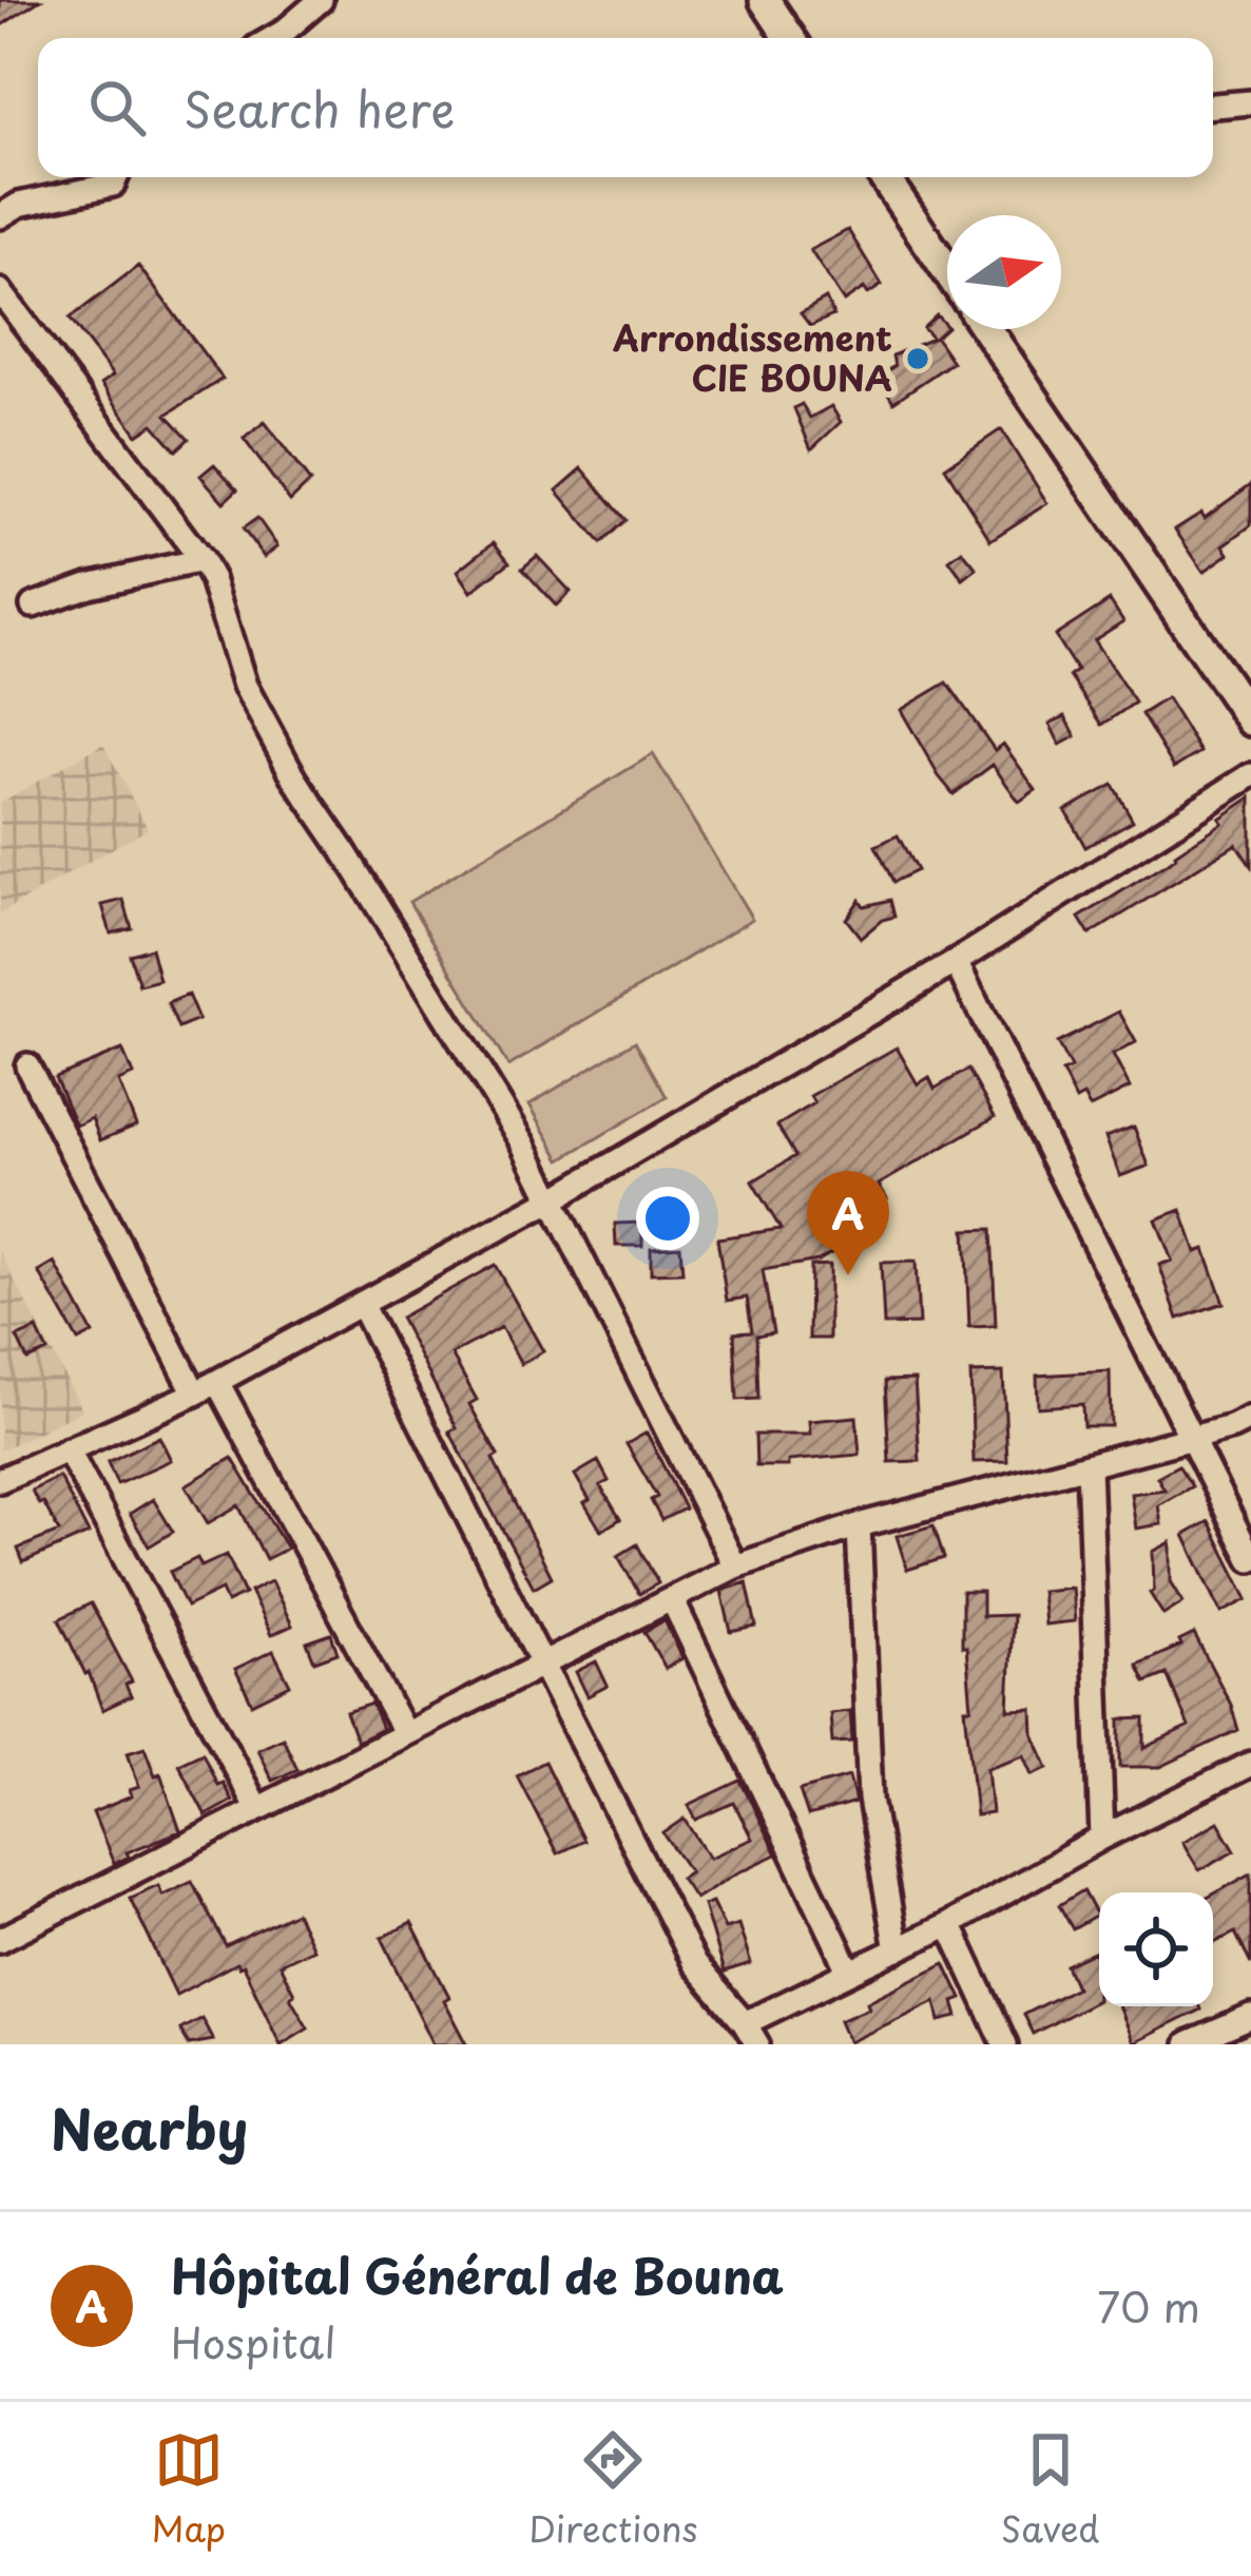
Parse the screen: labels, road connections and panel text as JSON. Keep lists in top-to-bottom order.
{
  "places": ["Arrondissement CIE BOUNA"],
  "north": "right",
  "page": {
    "search": "Search here",
    "pins": "A",
    "heading": "Nearby",
    "list": [
      {
        "mark": "A",
        "name": "Hôpital Général de Bouna",
        "note": "Hospital",
        "value": "70 m"
      }
    ],
    "nav": ["Map", "Directions", "Saved"]
  }
}
